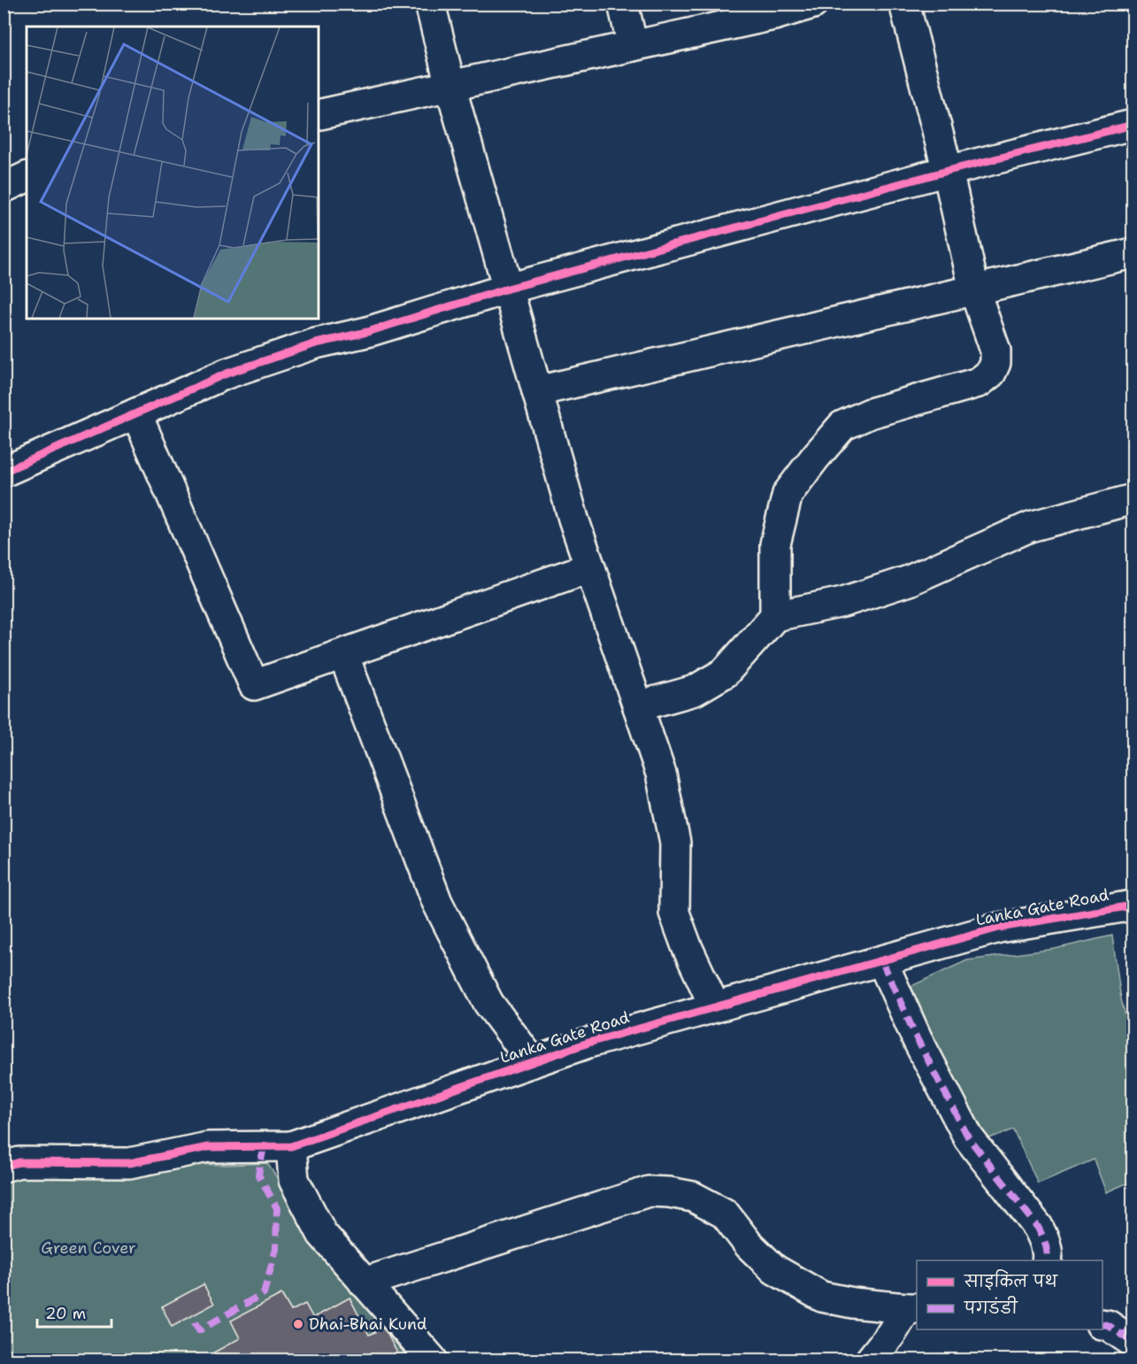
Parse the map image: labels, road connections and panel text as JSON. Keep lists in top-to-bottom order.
{
  "streets": {
    "street": ["Lanka Gate Road"]
  },
  "parks": ["Green Cover"],
  "places": ["Dhai-Bhai Kund"],
  "legend": ["साइकिल पथ", "पगडंडी"],
  "scale_bar": "20 m"
}
